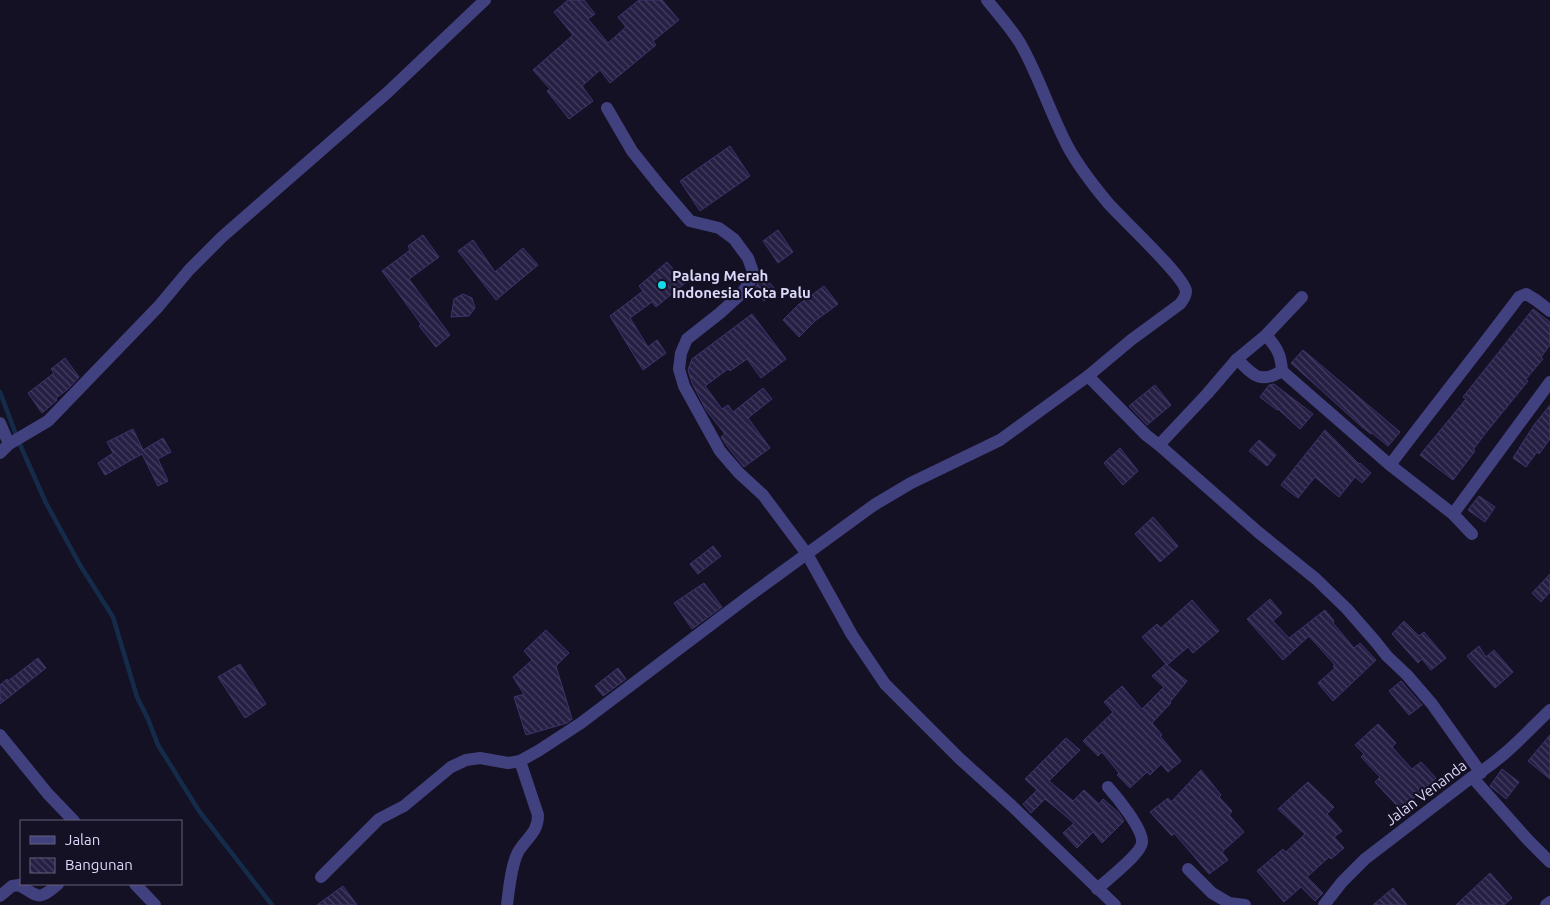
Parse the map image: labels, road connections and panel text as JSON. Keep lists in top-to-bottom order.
{
  "streets": {
    "street": ["Jalan Venanda"]
  },
  "places": ["Palang Merah Indonesia Kota Palu"],
  "legend": ["Jalan", "Bangunan"]
}
